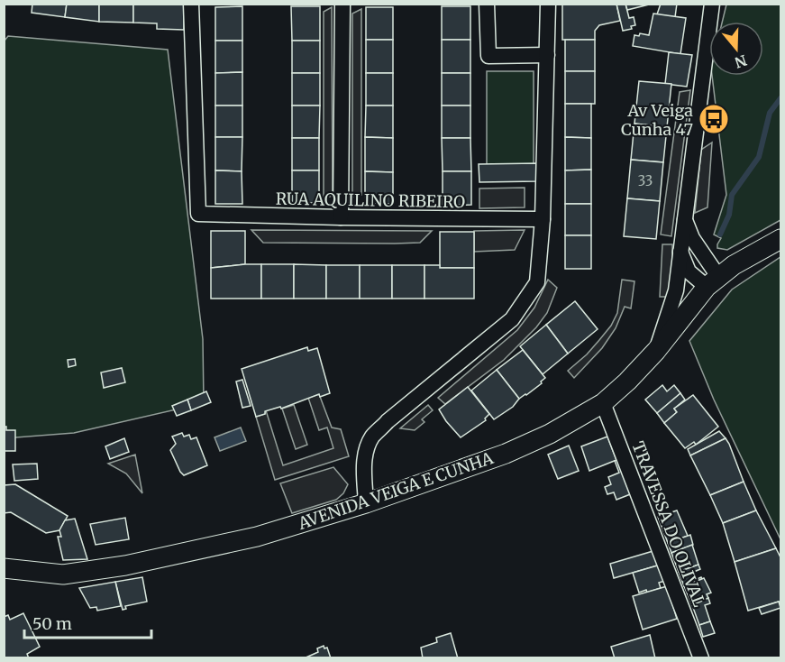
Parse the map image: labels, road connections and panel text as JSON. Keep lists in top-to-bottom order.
{
  "streets": {
    "street": ["RUA AQUILINO RIBEIRO", "AVENIDA VEIGA E CUNHA", "TRAVESSA DO OLIVAL"]
  },
  "crossings": [
    ["AVENIDA VEIGA E CUNHA", "TRAVESSA DO OLIVAL"]
  ],
  "places": {
    "bus stop": ["Av Veiga Cunha 47"]
  },
  "house_numbers": ["33"],
  "scale_bar": "50 m",
  "north": "bottom"
}
